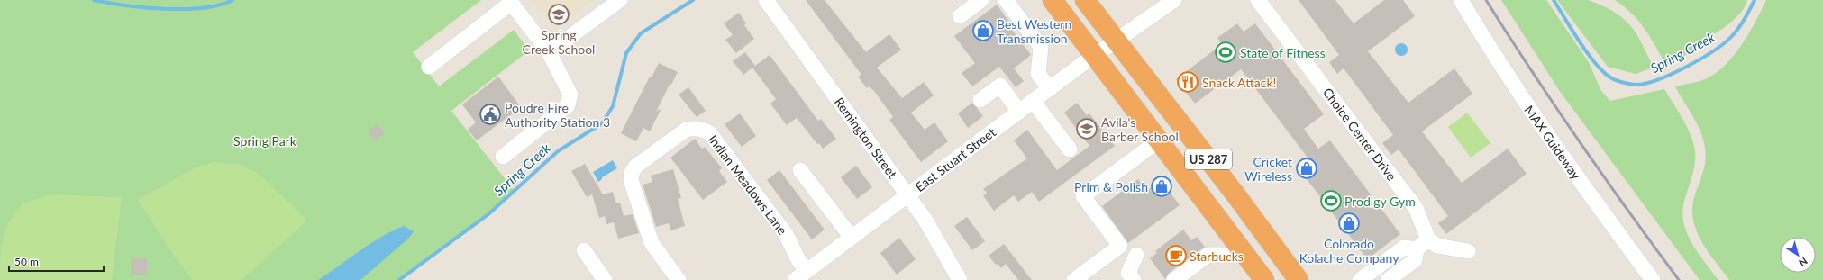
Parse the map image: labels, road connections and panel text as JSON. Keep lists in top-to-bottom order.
{
  "streets": {
    "highway": ["US 287"],
    "street": [
      "Choice Center Drive",
      "Remington Street",
      "MAX Guideway",
      "East Stuart Street",
      "Indian Meadows Lane"
    ]
  },
  "crossings": [
    ["Remington Street", "East Stuart Street"],
    ["East Stuart Street", "US 287"],
    ["East Stuart Street", "Indian Meadows Lane"]
  ],
  "water": ["Spring Creek"],
  "parks": ["Spring Park"],
  "places": {
    "school or university": ["Spring Creek School", "Avila's Barber School"],
    "shop": [
      "Best Western Transmission",
      "Cricket Wireless",
      "Prim & Polish",
      "Colorado Kolache Company"
    ],
    "sports": ["State of Fitness", "Prodigy Gym"],
    "restaurant": ["Snack Attack!"],
    "public building": ["Poudre Fire Authority Station 3"],
    "cafe": ["Starbucks"]
  },
  "scale_bar": "50 m",
  "north": "bottom right"
}
